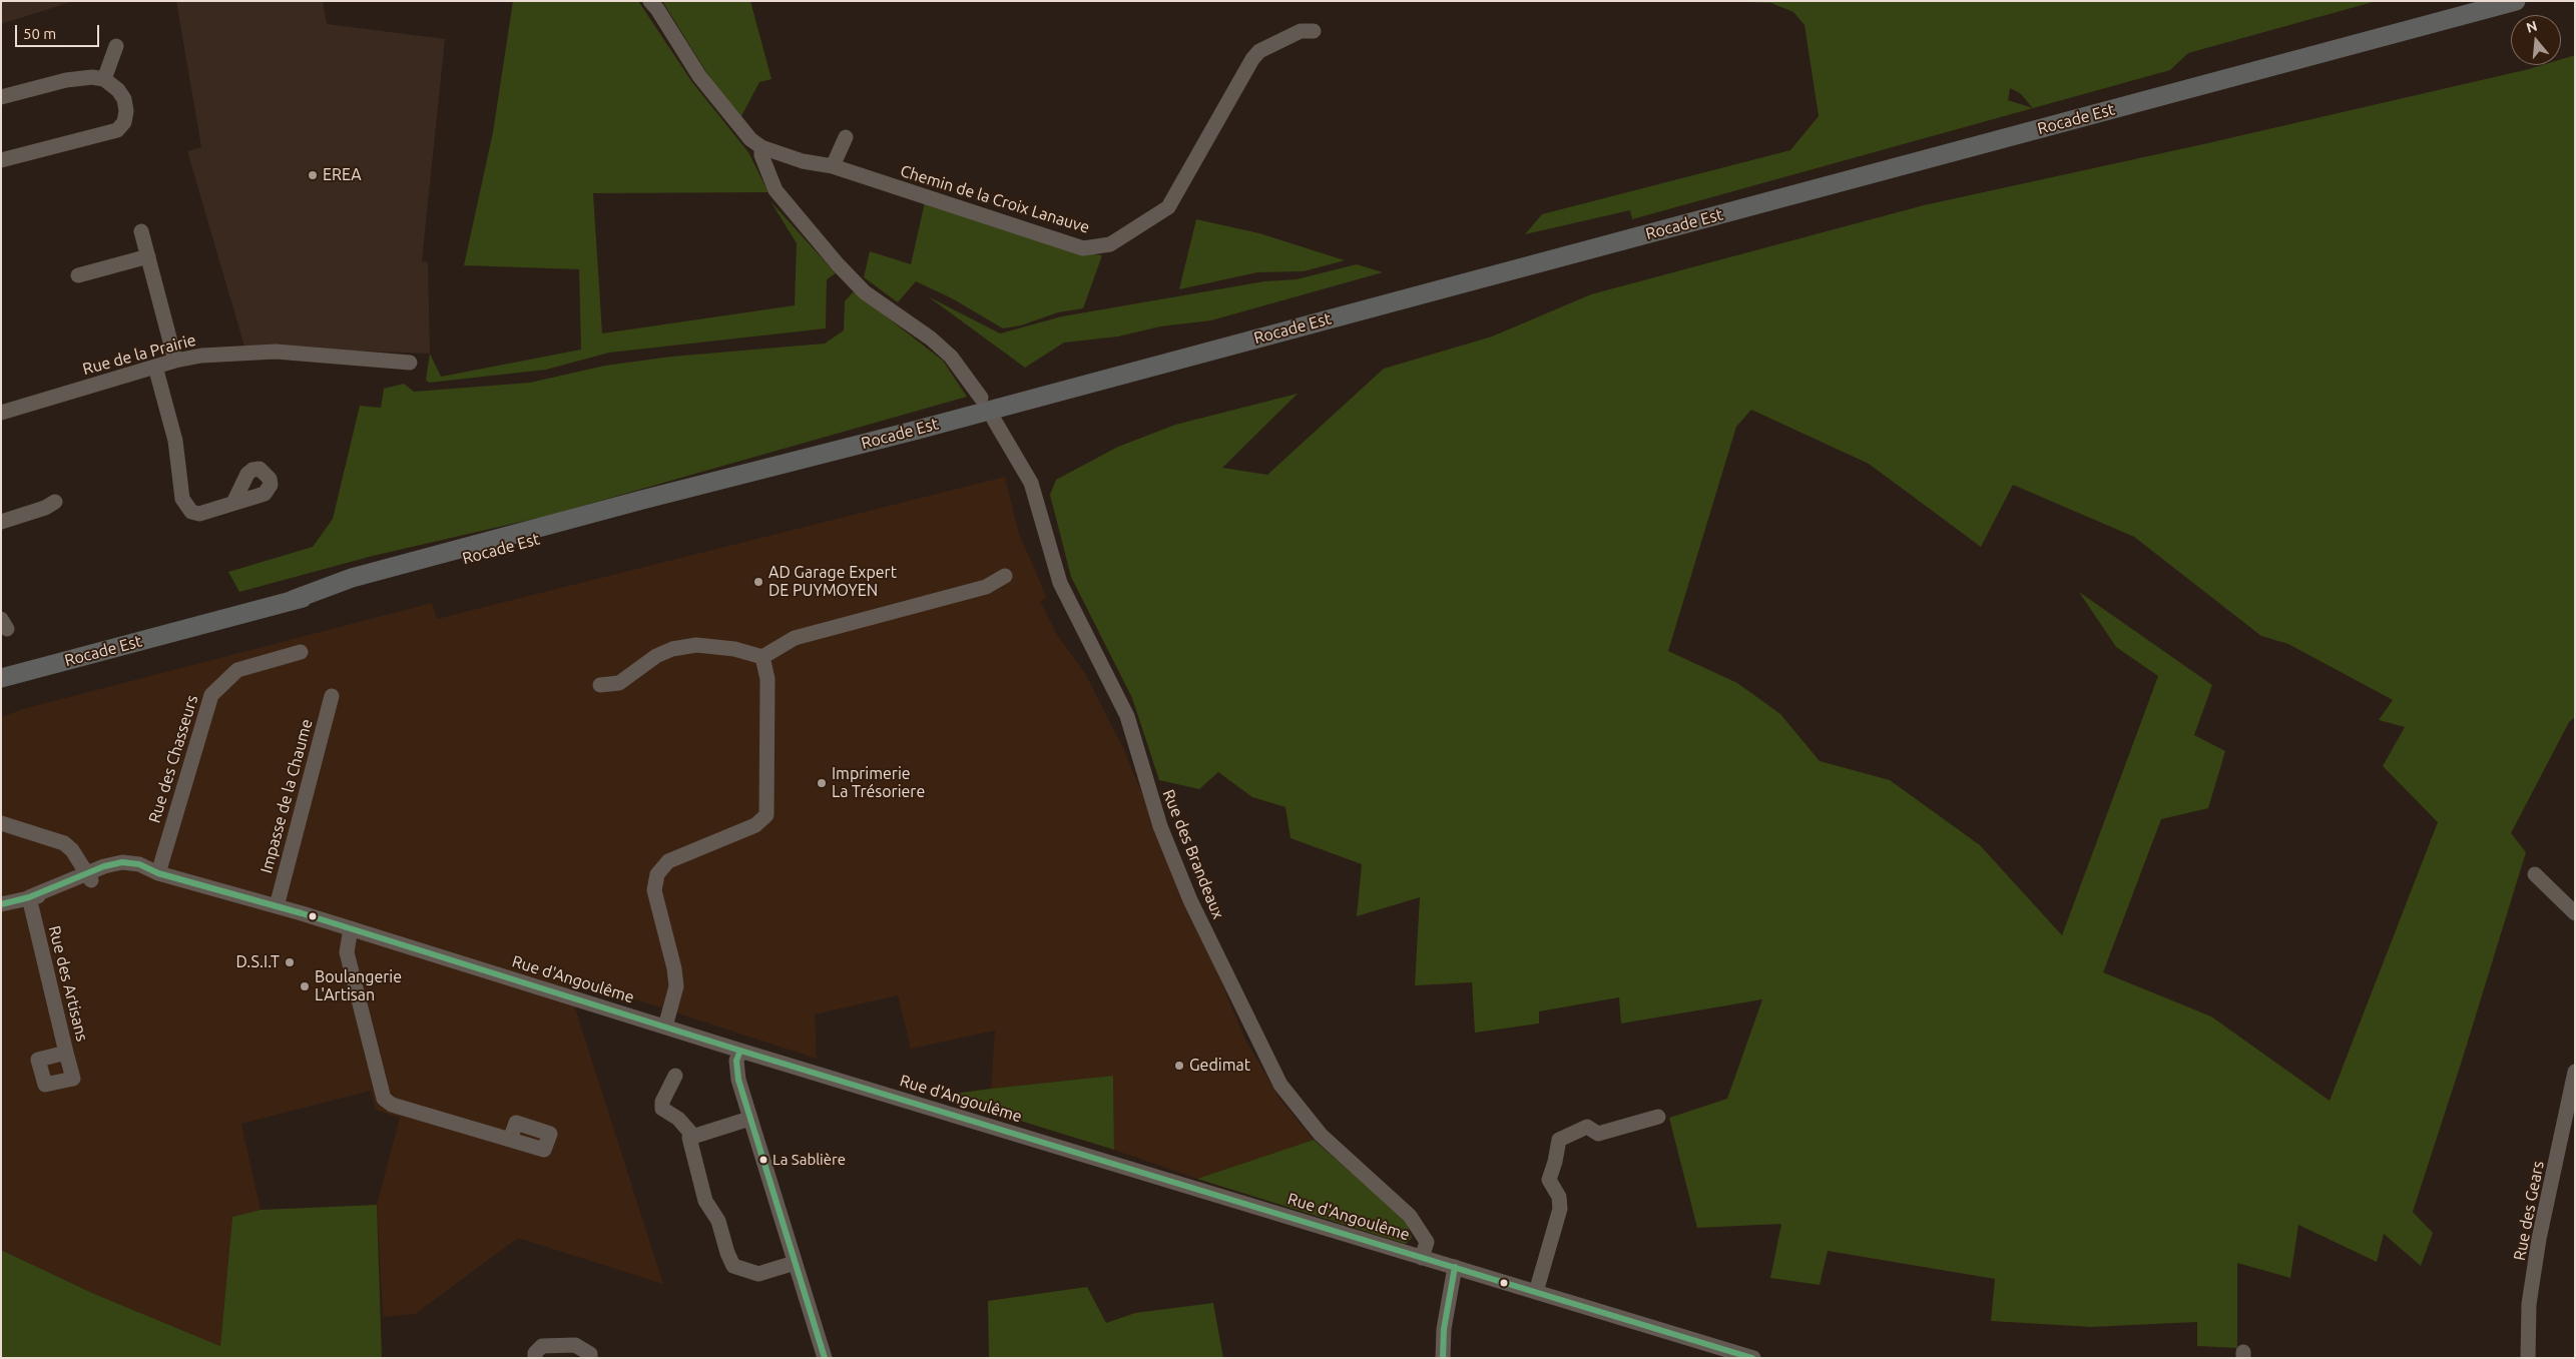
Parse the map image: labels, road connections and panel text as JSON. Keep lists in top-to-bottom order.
{
  "streets": {
    "main road": ["Rocade Est"],
    "street": [
      "Chemin de la Croix Lanauve",
      "Rue de la Prairie",
      "Rue des Chasseurs",
      "Impasse de la Chaume",
      "Rue des Brandeaux",
      "Rue d'Angoulême",
      "Rue des Artisans",
      "Rue des Gears"
    ]
  },
  "crossings": [
    ["Rue des Chasseurs", "Rue d'Angoulême"],
    ["Impasse de la Chaume", "Rue d'Angoulême"],
    ["Rue des Brandeaux", "Rue d'Angoulême"],
    ["Rue d'Angoulême", "Rue des Artisans"]
  ],
  "places": [
    "EREA",
    "AD Garage Expert DE PUYMOYEN",
    "Imprimerie La Trésoriere",
    "D.S.I.T",
    "Boulangerie L'Artisan",
    "Gedimat",
    "La Sablière"
  ],
  "scale_bar": "50 m",
  "north": "top"
}
